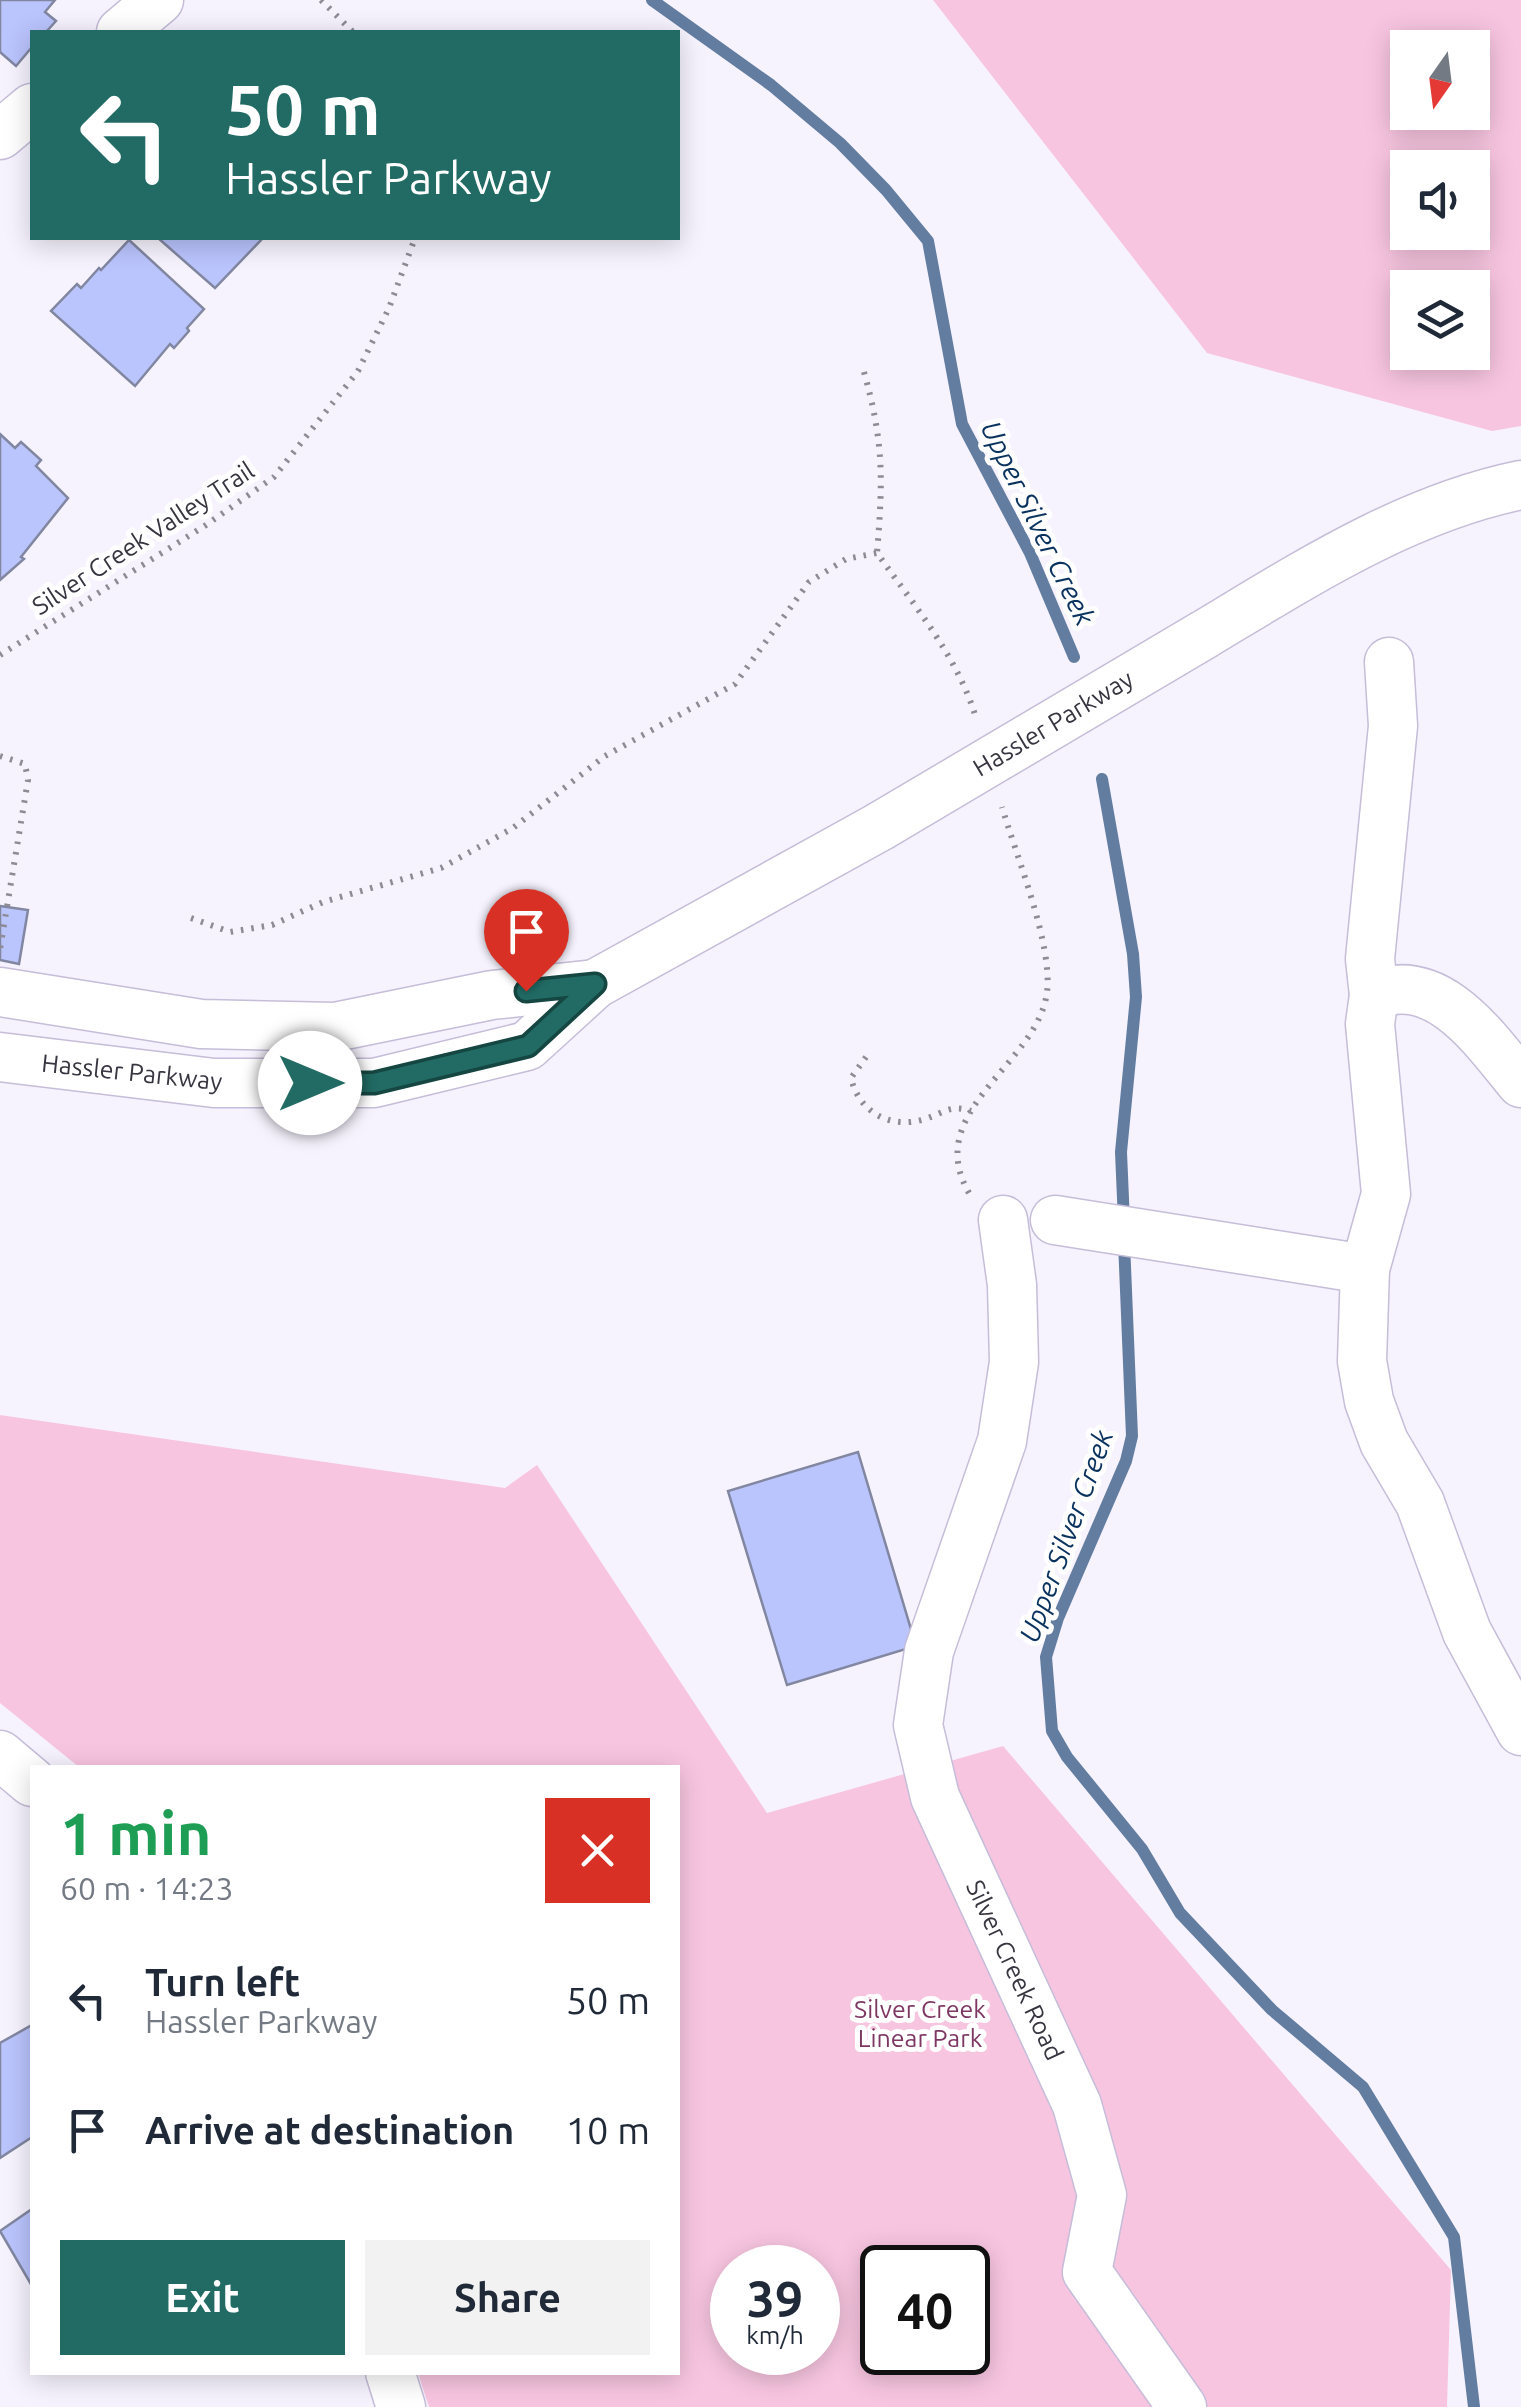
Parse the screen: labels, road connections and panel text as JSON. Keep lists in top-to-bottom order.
{
  "streets": {
    "street": ["Hassler Parkway", "Silver Creek Road"],
    "path": ["Silver Creek Valley Trail"]
  },
  "water": ["Upper Silver Creek"],
  "parks": ["Silver Creek Linear Park"],
  "north": "bottom",
  "page": {
    "turn": ["50 m", "Hassler Parkway"],
    "heading": ["1 min", "60 m · 14:23"],
    "list": [
      {
        "name": "Turn left",
        "note": "Hassler Parkway",
        "value": "50 m"
      },
      {
        "name": "Arrive at destination",
        "value": "10 m"
      }
    ],
    "buttons": ["Exit", "Share"],
    "speed": "39 km/h",
    "limit": "40"
  }
}
